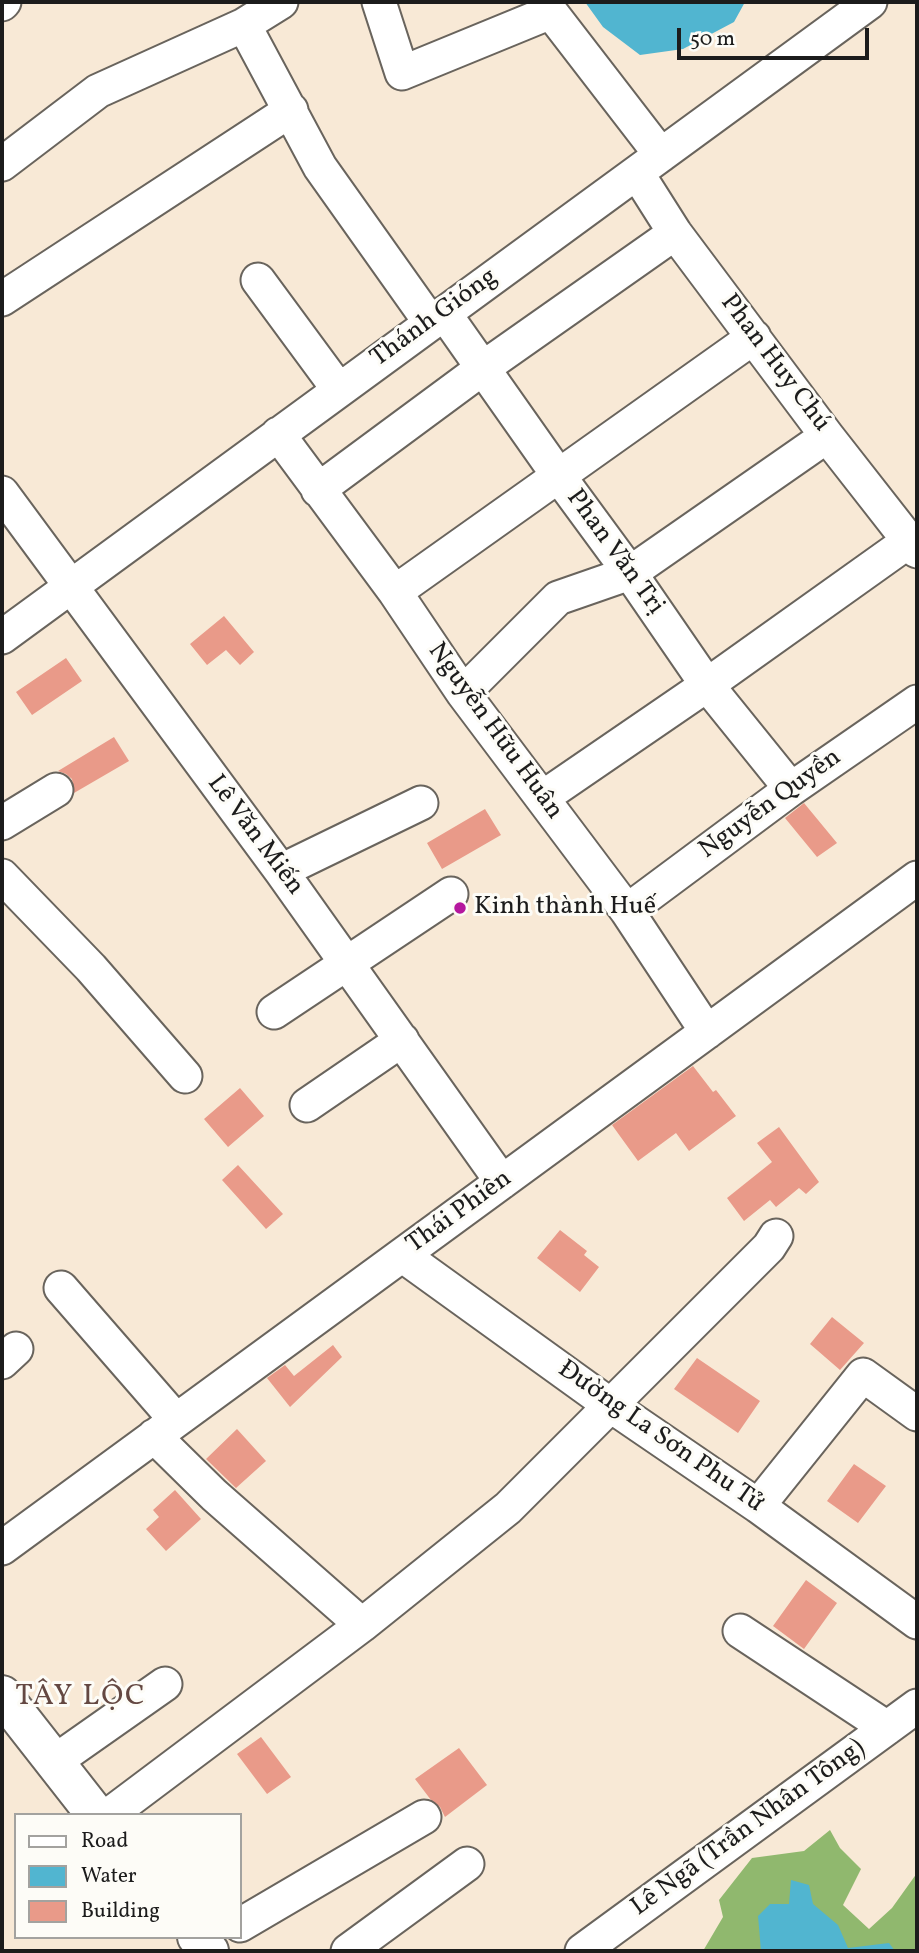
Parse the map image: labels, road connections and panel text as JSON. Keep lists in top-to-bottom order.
{
  "streets": {
    "street": [
      "Thánh Gióng",
      "Phan Huy Chú",
      "Phan Văn Trị",
      "Nguyễn Hữu Huân",
      "Nguyễn Quyền",
      "Lê Văn Miến",
      "Thái Phiên",
      "Đường La Sơn Phu Tử",
      "Lê Ngã (Trần Nhân Tông)"
    ]
  },
  "crossings": [
    ["Thánh Gióng", "Phan Huy Chú"],
    ["Thánh Gióng", "Phan Văn Trị"],
    ["Thánh Gióng", "Nguyễn Hữu Huân"],
    ["Thánh Gióng", "Lê Văn Miến"],
    ["Phan Văn Trị", "Nguyễn Quyền"],
    ["Nguyễn Hữu Huân", "Nguyễn Quyền"],
    ["Nguyễn Hữu Huân", "Thái Phiên"],
    ["Lê Văn Miến", "Thái Phiên"],
    ["Thái Phiên", "Đường La Sơn Phu Tử"]
  ],
  "districts": ["TÂY LỘC"],
  "places": ["Kinh thành Huế"],
  "legend": ["Road", "Water", "Building"],
  "scale_bar": "50 m"
}
